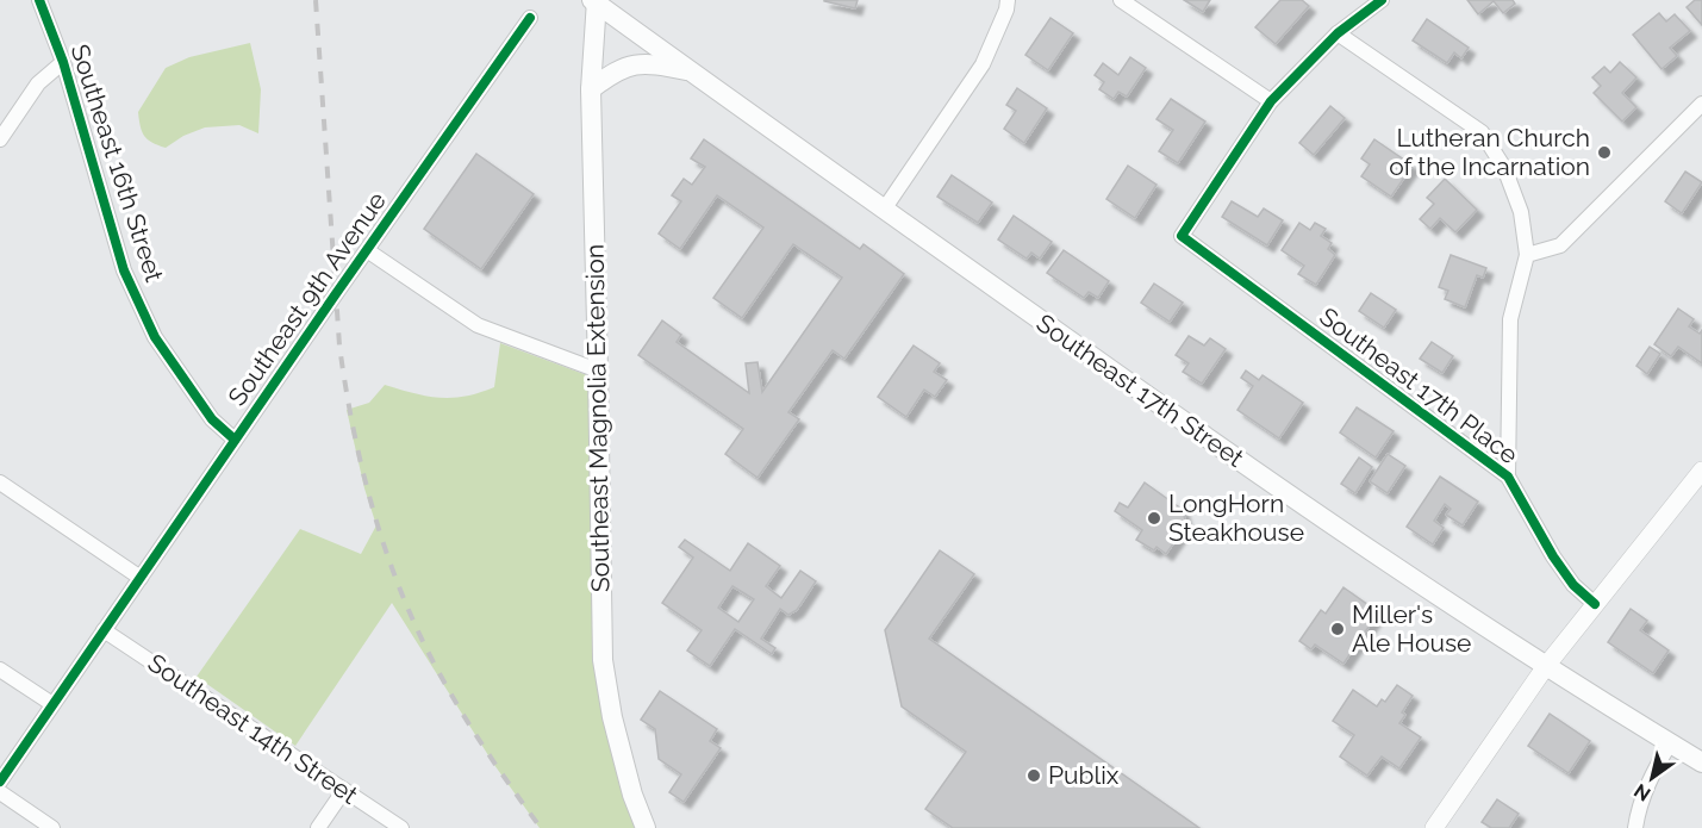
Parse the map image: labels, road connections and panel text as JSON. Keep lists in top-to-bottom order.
{
  "streets": {
    "main road": ["Southeast 17th Street", "Southeast Magnolia Extension"],
    "street": [
      "Southeast 16th Street",
      "Southeast 9th Avenue",
      "Southeast 17th Place",
      "Southeast 14th Street"
    ]
  },
  "crossings": [
    ["Southeast 16th Street", "Southeast 9th Avenue"],
    ["Southeast 9th Avenue", "Southeast 14th Street"],
    ["Southeast 17th Street", "Southeast Magnolia Extension"]
  ],
  "places": [
    "Lutheran Church of the Incarnation",
    "LongHorn Steakhouse",
    "Miller's Ale House",
    "Publix"
  ],
  "north": "bottom left"
}
